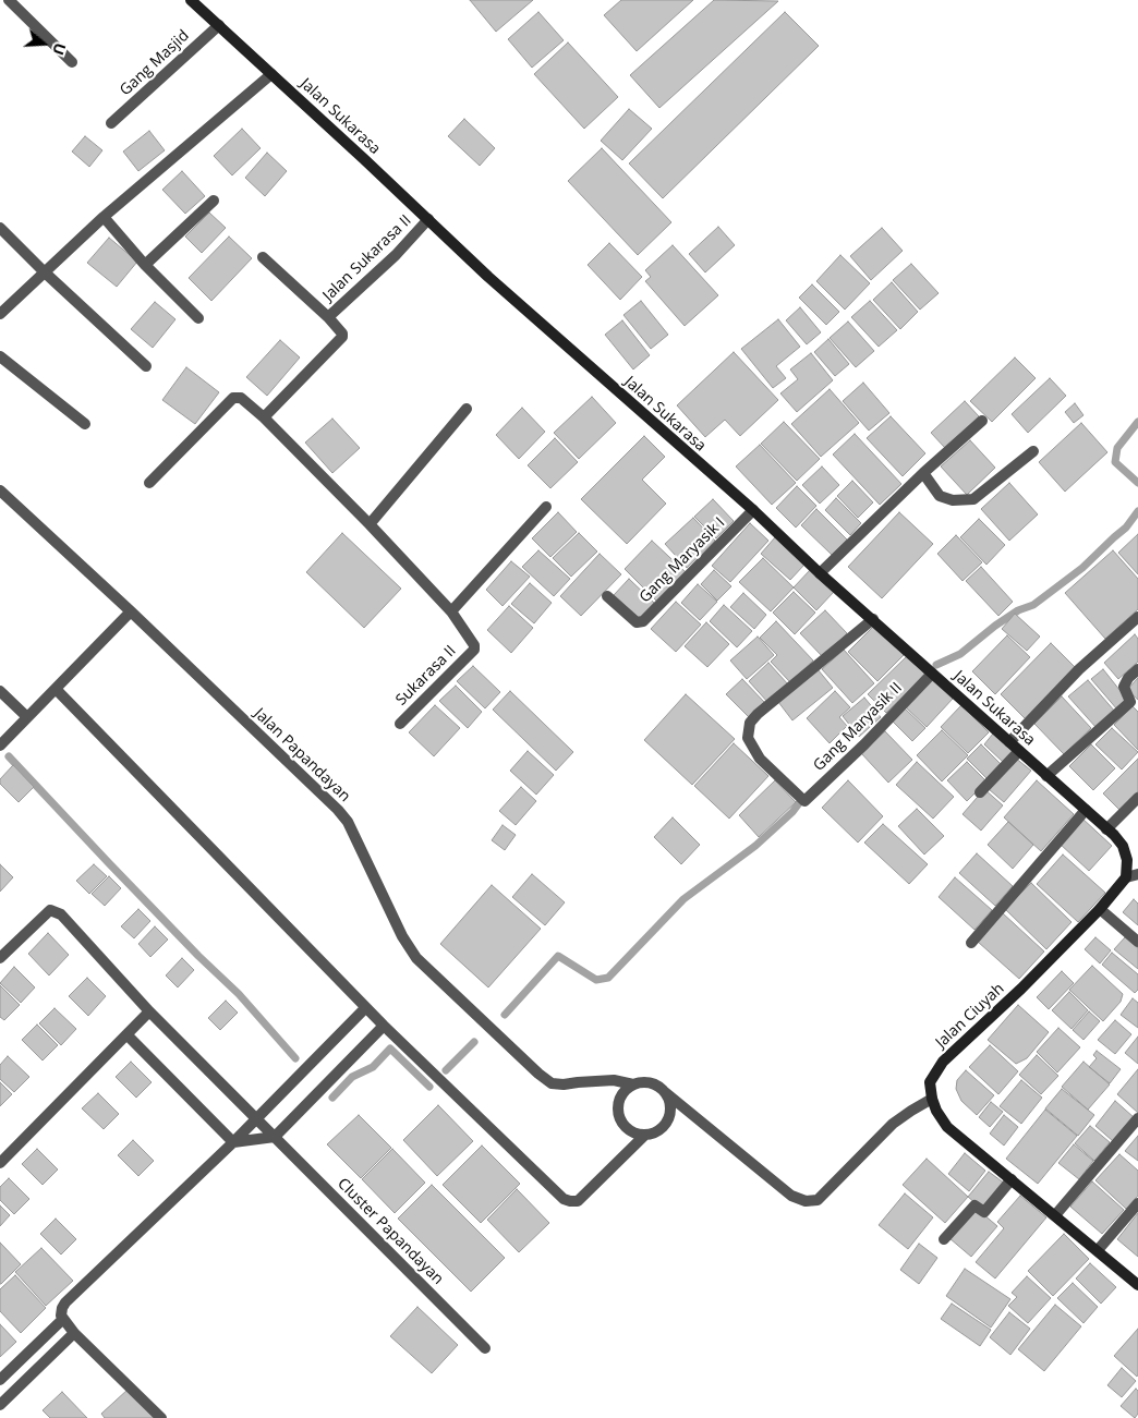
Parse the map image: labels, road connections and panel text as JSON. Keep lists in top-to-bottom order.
{
  "streets": {
    "street": [
      "Gang Masjid",
      "Jalan Sukarasa",
      "Jalan Sukarasa II",
      "Gang Maryasik I",
      "Sukarasa II",
      "Gang Maryasik II",
      "Jalan Papandayan",
      "Jalan Ciuyah",
      "Cluster Papandayan"
    ]
  },
  "crossings": [
    ["Gang Masjid", "Jalan Sukarasa"],
    ["Jalan Sukarasa", "Jalan Sukarasa II"],
    ["Jalan Sukarasa", "Gang Maryasik I"],
    ["Jalan Sukarasa", "Gang Maryasik II"],
    ["Jalan Sukarasa", "Jalan Ciuyah"]
  ],
  "north": "right"
}
